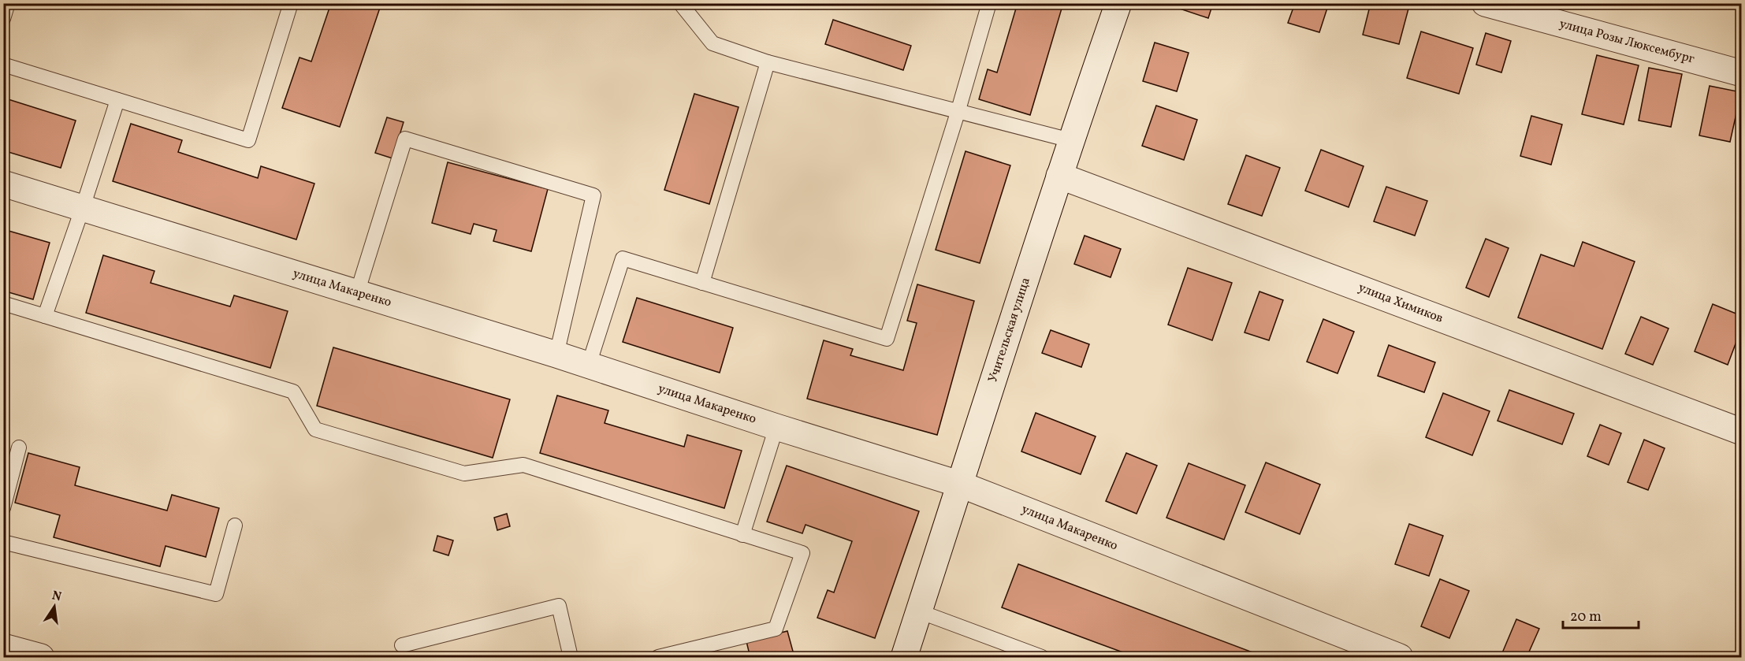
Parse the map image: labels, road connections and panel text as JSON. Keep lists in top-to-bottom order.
{
  "streets": {
    "street": [
      "улица Розы Люксембург",
      "улица Макаренко",
      "улица Химиков",
      "Учительская улица"
    ]
  },
  "crossings": [
    ["улица Макаренко", "Учительская улица"],
    ["улица Химиков", "Учительская улица"]
  ],
  "scale_bar": "20 m",
  "north": "top"
}
